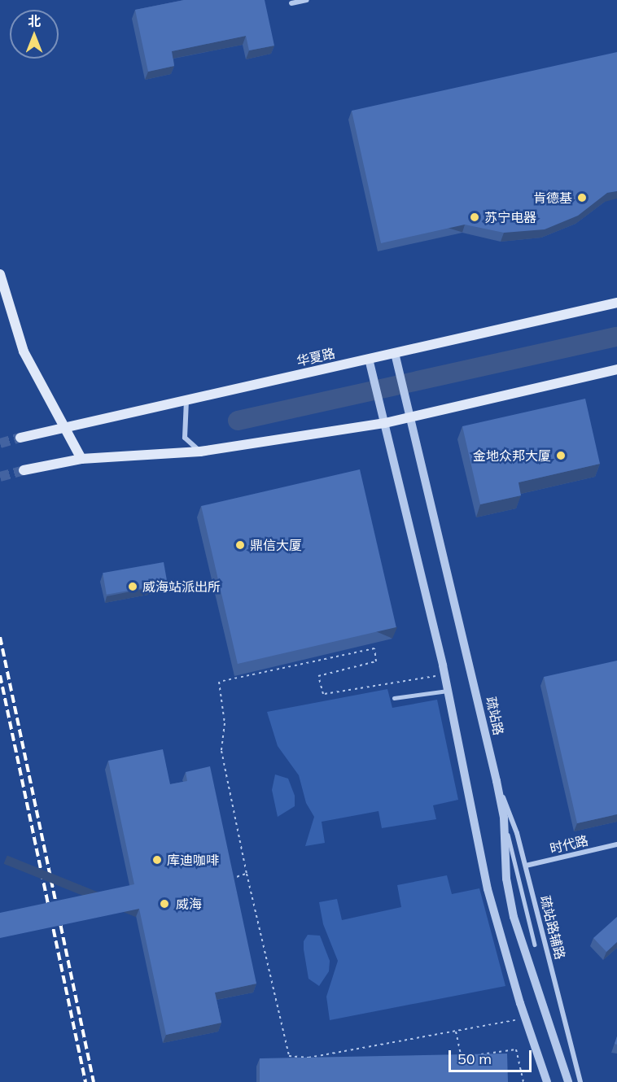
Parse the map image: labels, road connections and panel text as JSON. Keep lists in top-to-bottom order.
{
  "streets": {
    "main road": ["华夏路"],
    "street": ["疏站路", "时代路", "疏站路辅路"]
  },
  "crossings": [
    ["华夏路", "疏站路"],
    ["疏站路", "疏站路辅路"],
    ["时代路", "疏站路辅路"]
  ],
  "places": [
    "肯德基",
    "苏宁电器",
    "金地众邦大厦",
    "鼎信大厦",
    "威海站派出所",
    "库迪咖啡",
    "威海"
  ],
  "scale_bar": "50 m",
  "north": "top"
}
